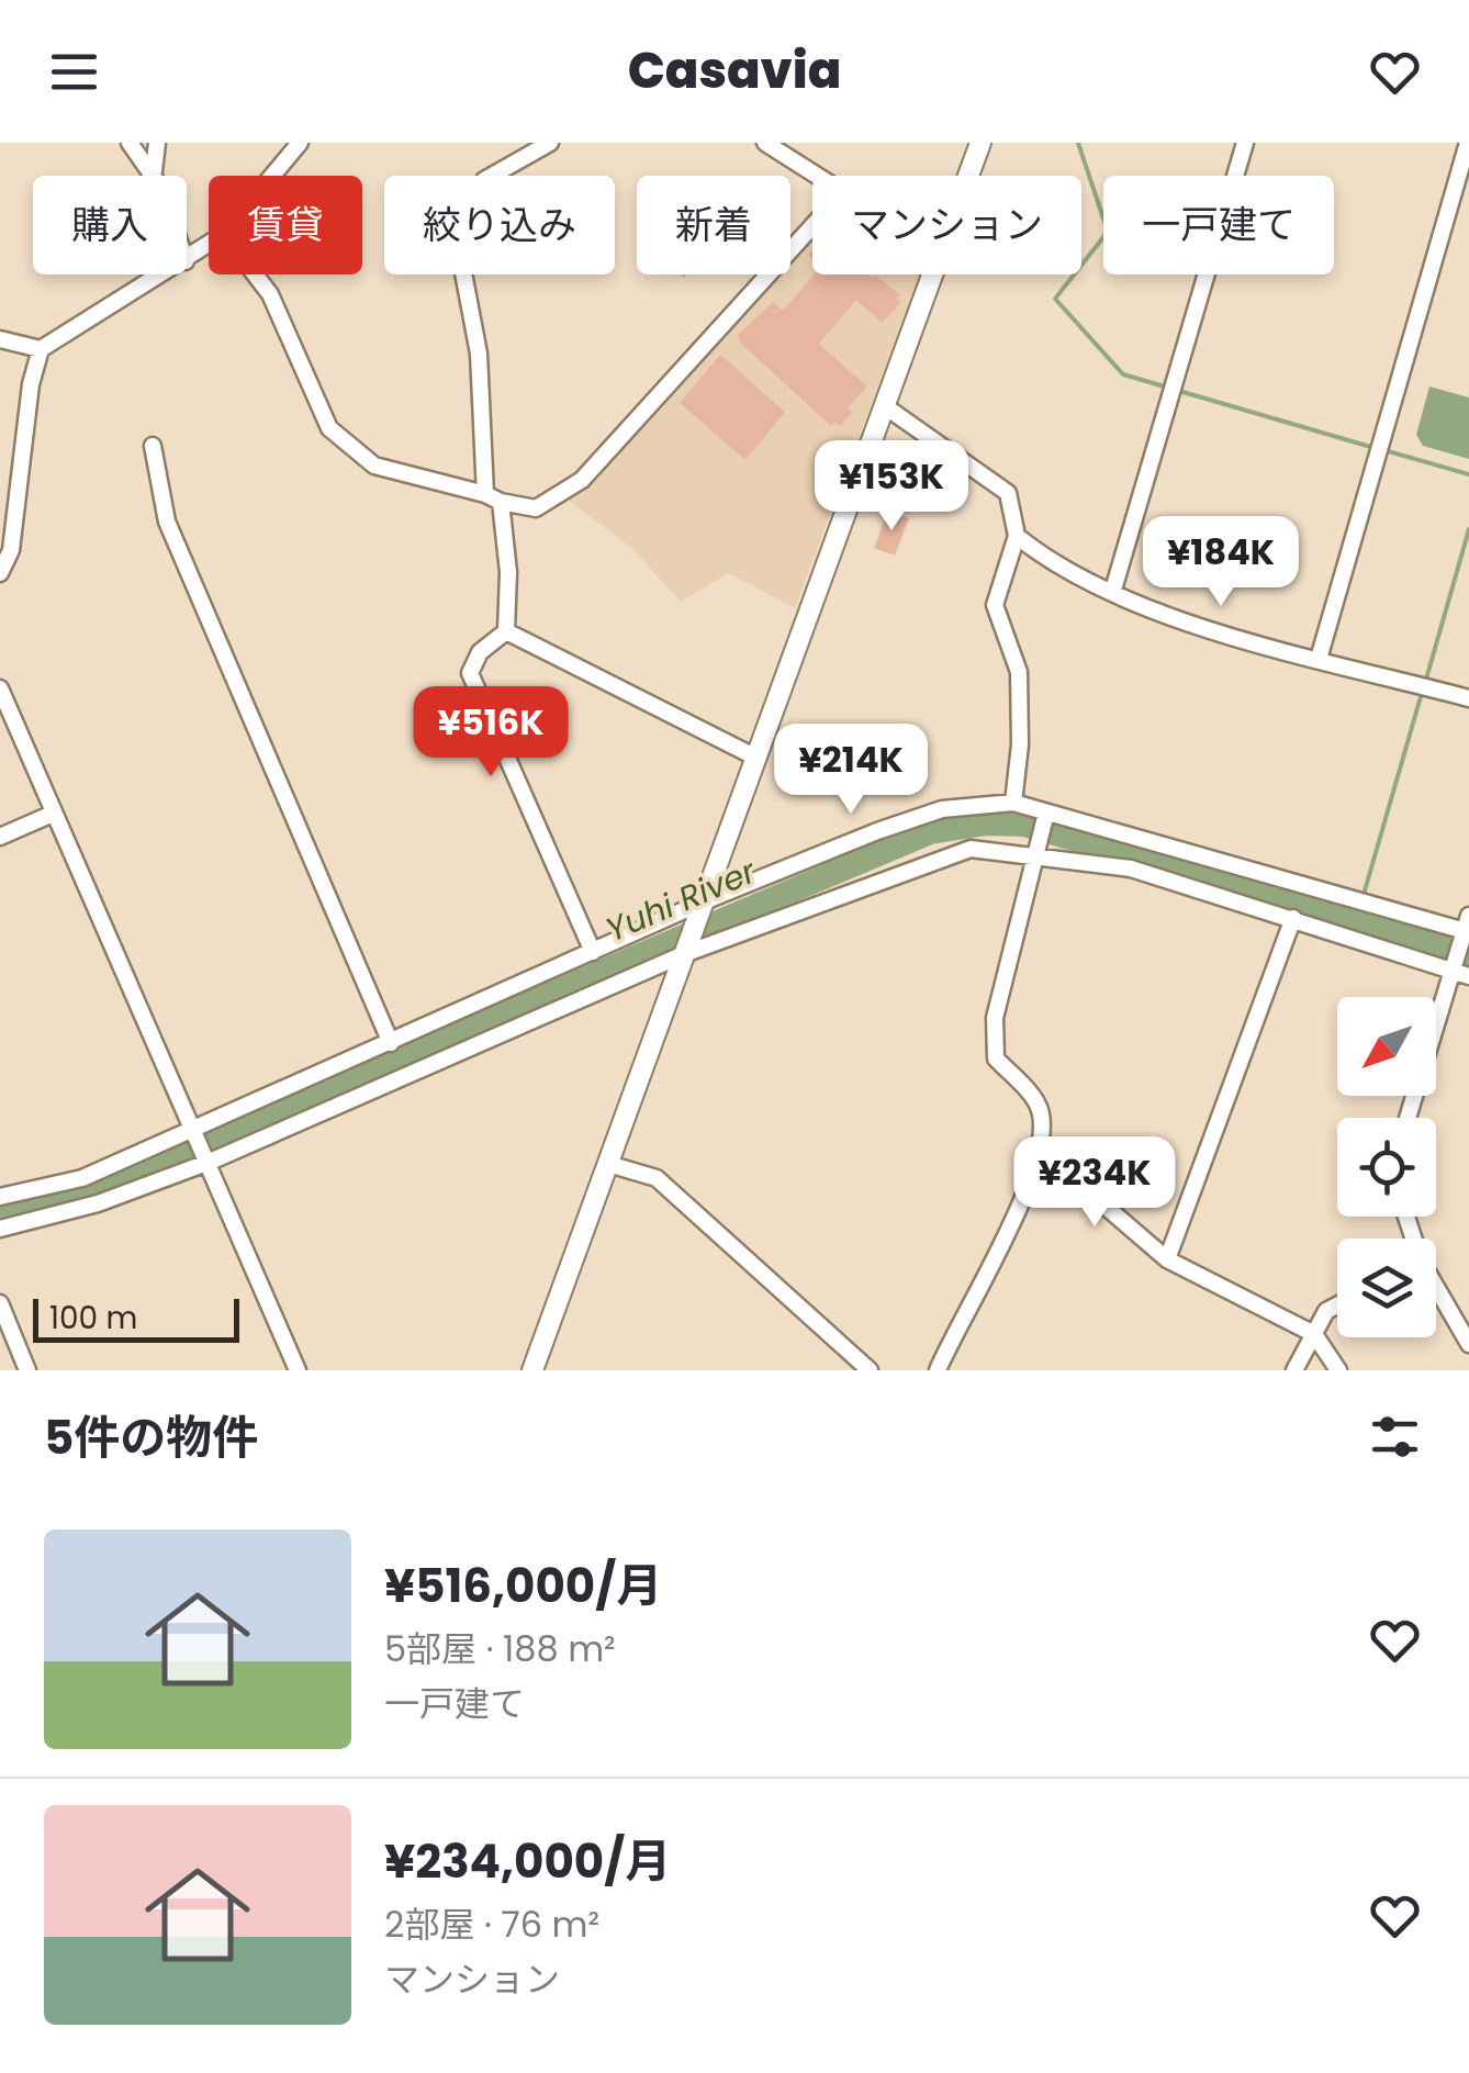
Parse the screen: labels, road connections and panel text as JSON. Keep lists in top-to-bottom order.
{
  "water": ["Yuhi River"],
  "scale_bar": "100 m",
  "north": "bottom left",
  "page": {
    "header": "Casavia",
    "chip": [
      "購入",
      "賃貸",
      "絞り込み",
      "新着",
      "マンション",
      "一戸建て"
    ],
    "price": [
      "¥153K",
      "¥184K",
      "¥516K",
      "¥214K",
      "¥234K"
    ],
    "scale": "100 m",
    "heading": "5件の物件",
    "list": [
      {
        "name": "¥516,000/月",
        "note": "5部屋 · 188 m² · 一戸建て"
      },
      {
        "name": "¥234,000/月",
        "note": "2部屋 · 76 m² · マンション"
      }
    ]
  }
}
